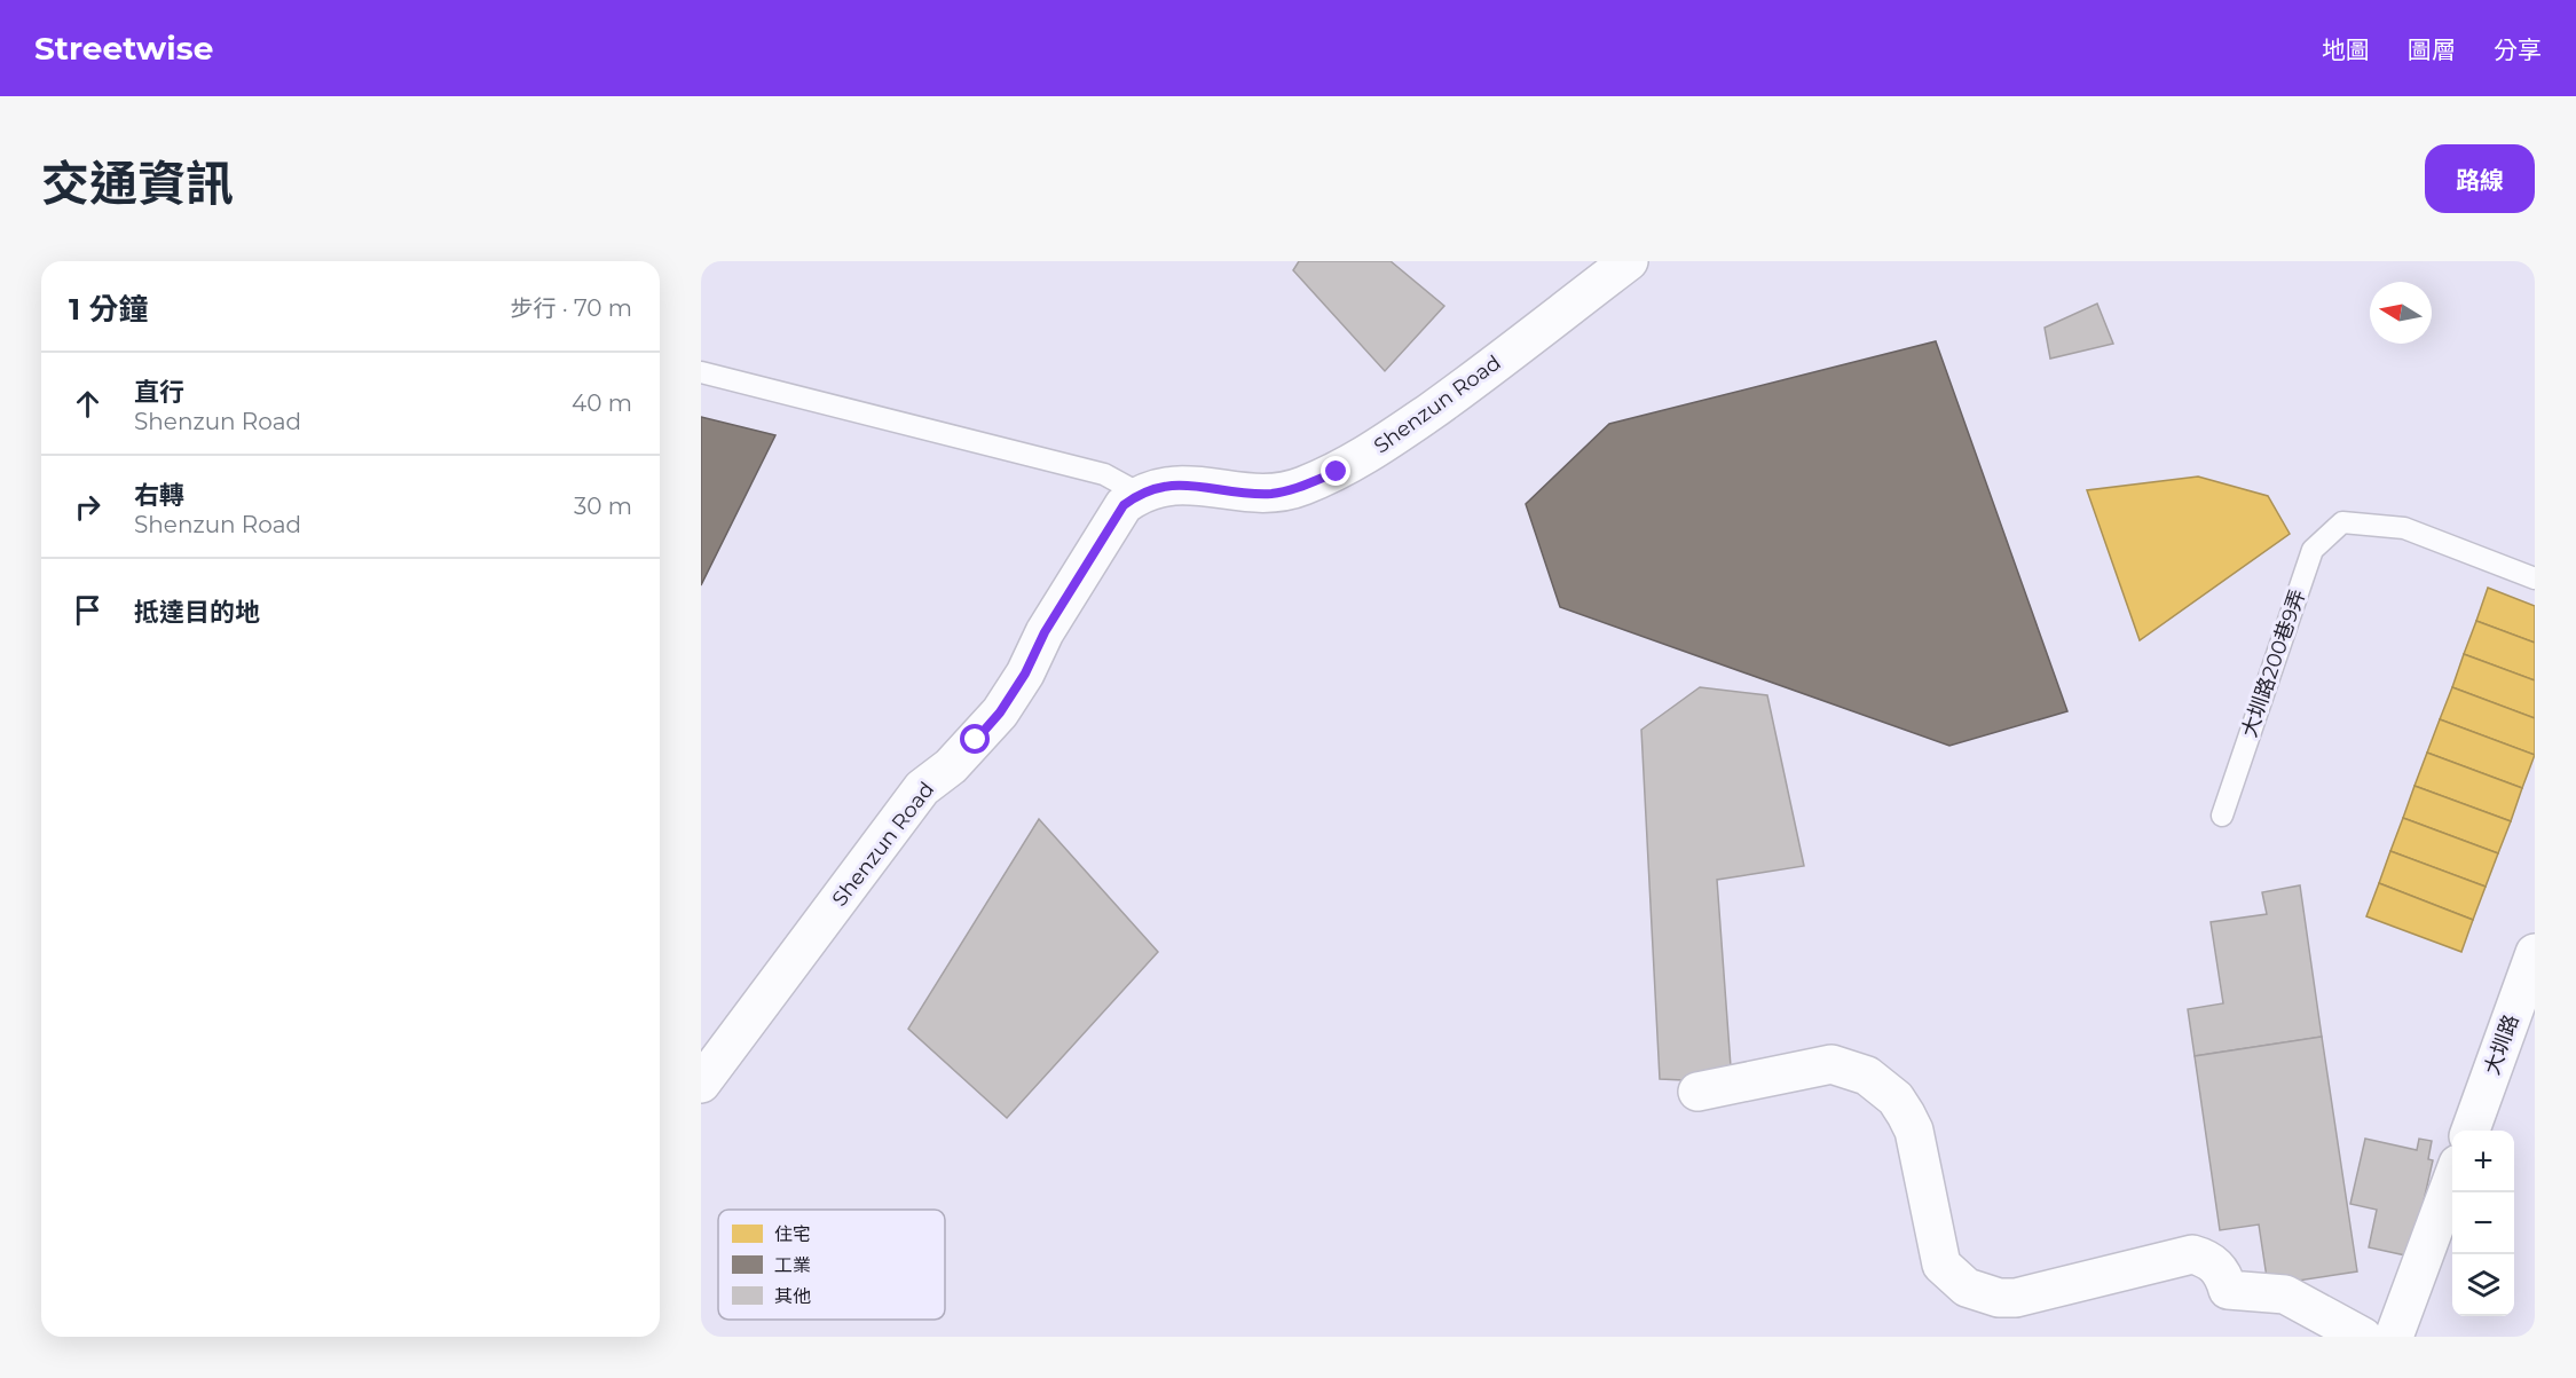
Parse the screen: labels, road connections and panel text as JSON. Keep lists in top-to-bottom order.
{
  "streets": {
    "street": ["Shenzun Road", "大圳路"],
    "lane": ["大圳路200巷9弄"]
  },
  "legend": ["住宅", "工業", "其他"],
  "north": "left",
  "page": {
    "header": "Streetwise",
    "nav": ["地圖", "圖層", "分享"],
    "title": "交通資訊",
    "buttons": "路線",
    "heading": ["1 分鐘", "步行 · 70 m"],
    "list": [
      ["直行", "Shenzun Road", "40 m"],
      ["右轉", "Shenzun Road", "30 m"],
      "抵達目的地"
    ],
    "map_buttons": ["+", "−"]
  }
}
